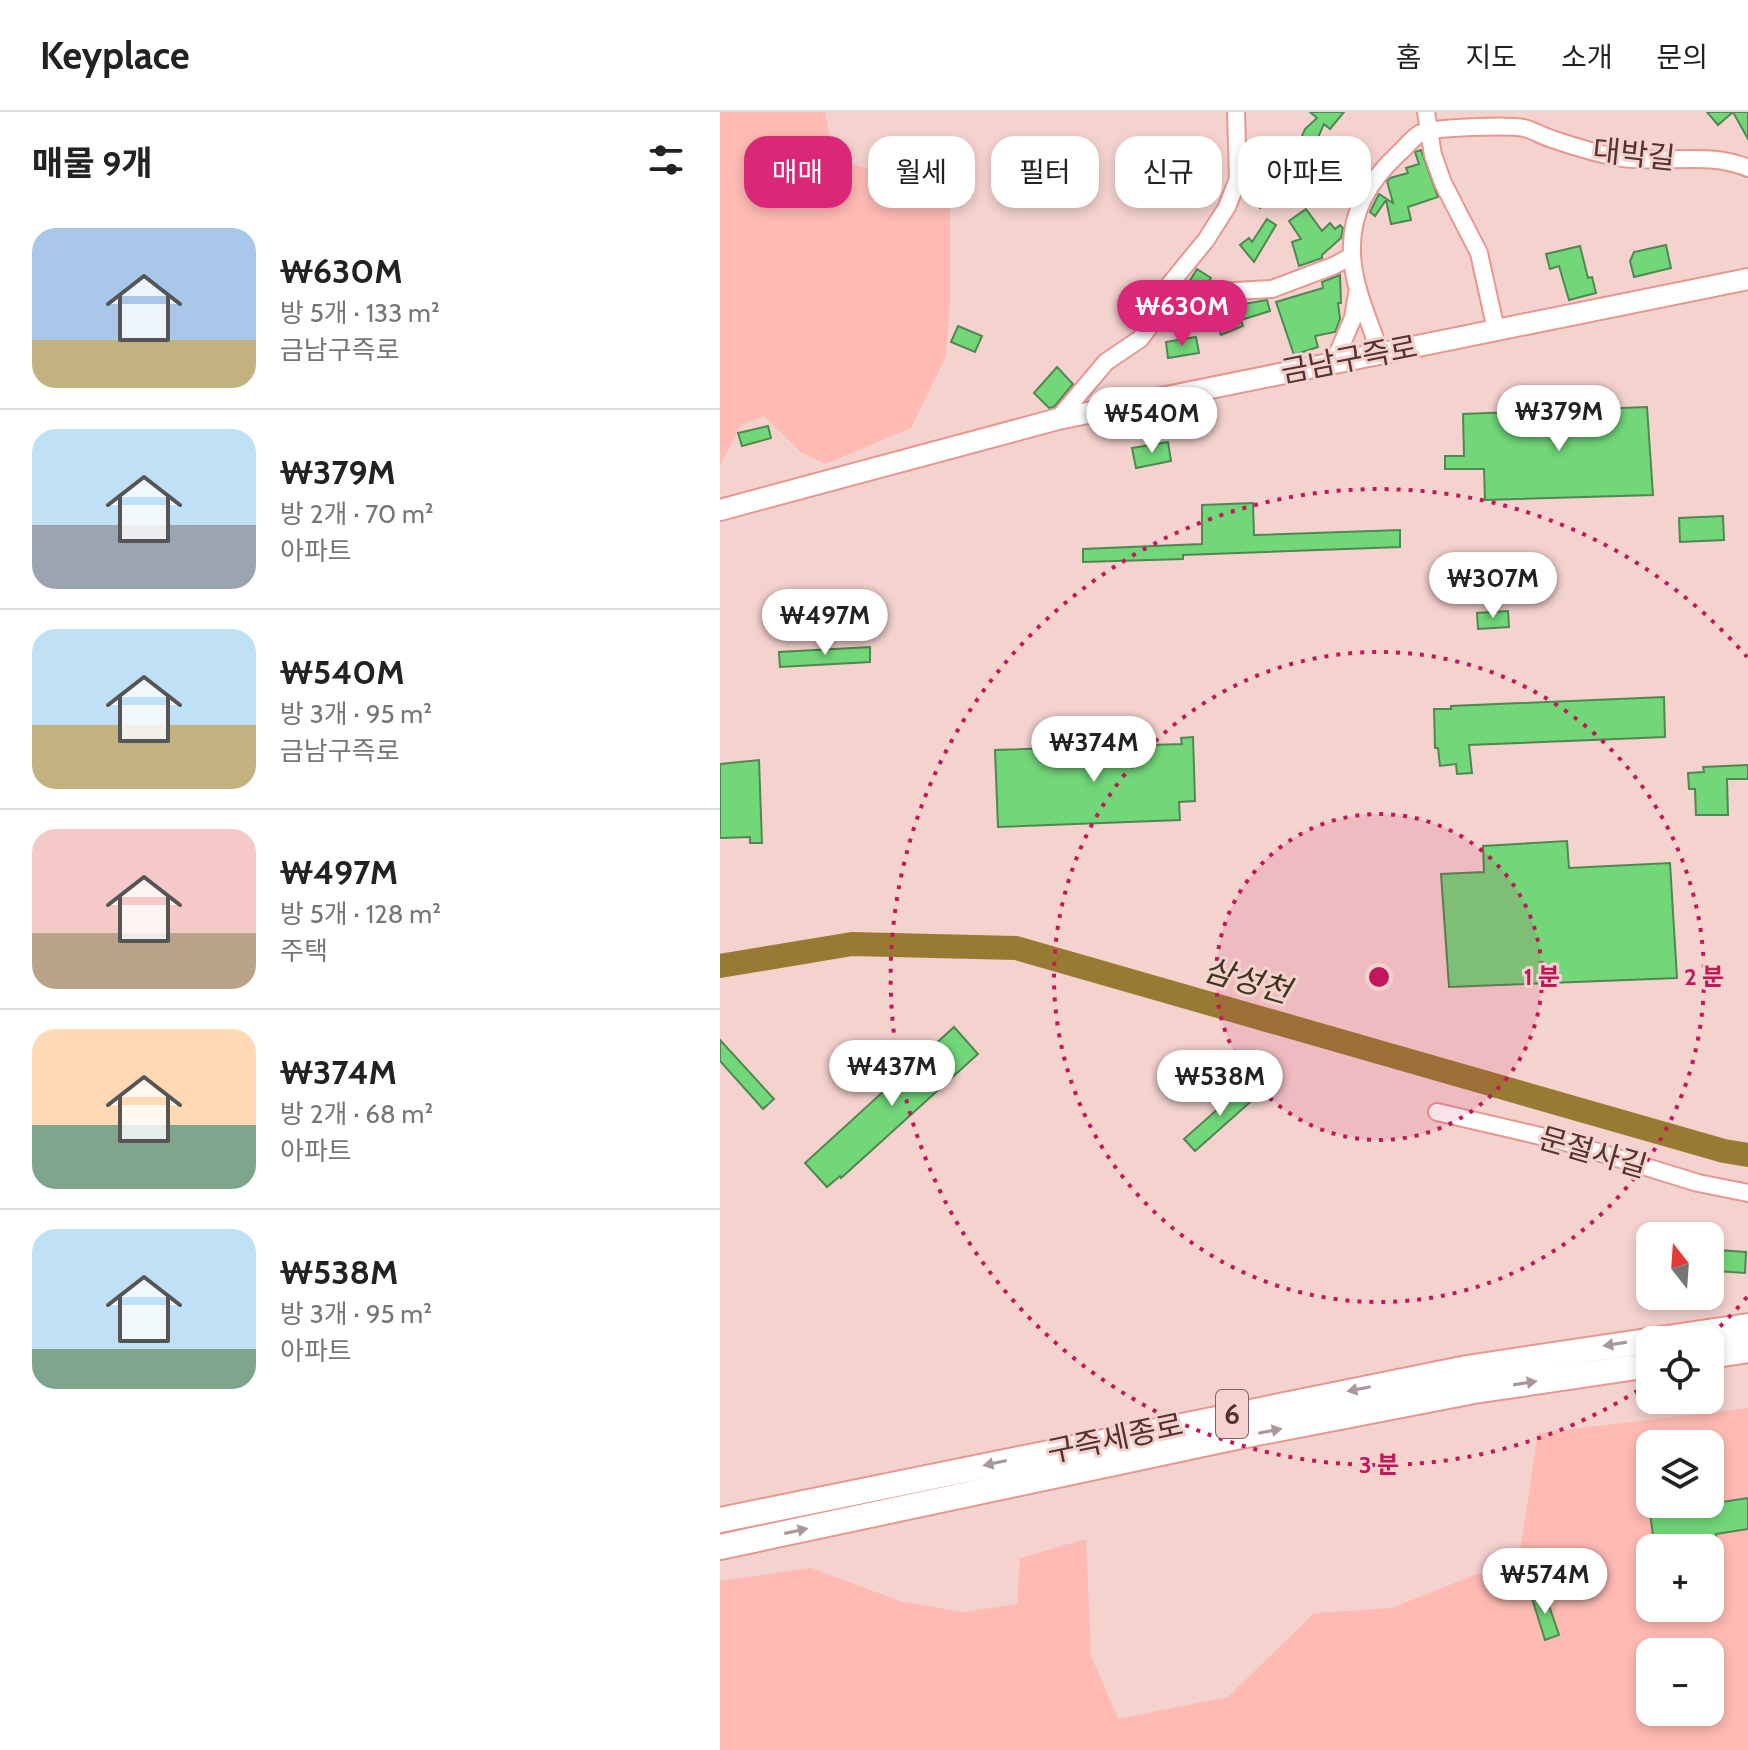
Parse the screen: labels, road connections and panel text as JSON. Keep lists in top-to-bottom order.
{
  "streets": {
    "highway": ["6", "구즉세종로"],
    "main road": ["금남구즉로"],
    "street": ["대박길", "문절사길"]
  },
  "water": ["삼성천"],
  "north": "top",
  "page": {
    "header": "Keyplace",
    "nav": [
      "홈",
      "지도",
      "소개",
      "문의"
    ],
    "heading": "매물 9개",
    "chip": [
      "매매",
      "월세",
      "필터",
      "신규",
      "아파트"
    ],
    "list": [
      {
        "name": "₩630M",
        "note": "방 5개 · 133 m² · 금남구즉로"
      },
      {
        "name": "₩379M",
        "note": "방 2개 · 70 m² · 아파트"
      },
      {
        "name": "₩540M",
        "note": "방 3개 · 95 m² · 금남구즉로"
      },
      {
        "name": "₩497M",
        "note": "방 5개 · 128 m² · 주택"
      },
      {
        "name": "₩374M",
        "note": "방 2개 · 68 m² · 아파트"
      },
      {
        "name": "₩538M",
        "note": "방 3개 · 95 m² · 아파트"
      }
    ],
    "price": [
      "₩630M",
      "₩379M",
      "₩540M",
      "₩307M",
      "₩497M",
      "₩374M",
      "₩437M",
      "₩538M",
      "₩574M"
    ],
    "map_buttons": ["+", "−"]
  },
  "rings": ["1 분", "2 분", "3 분"]
}
